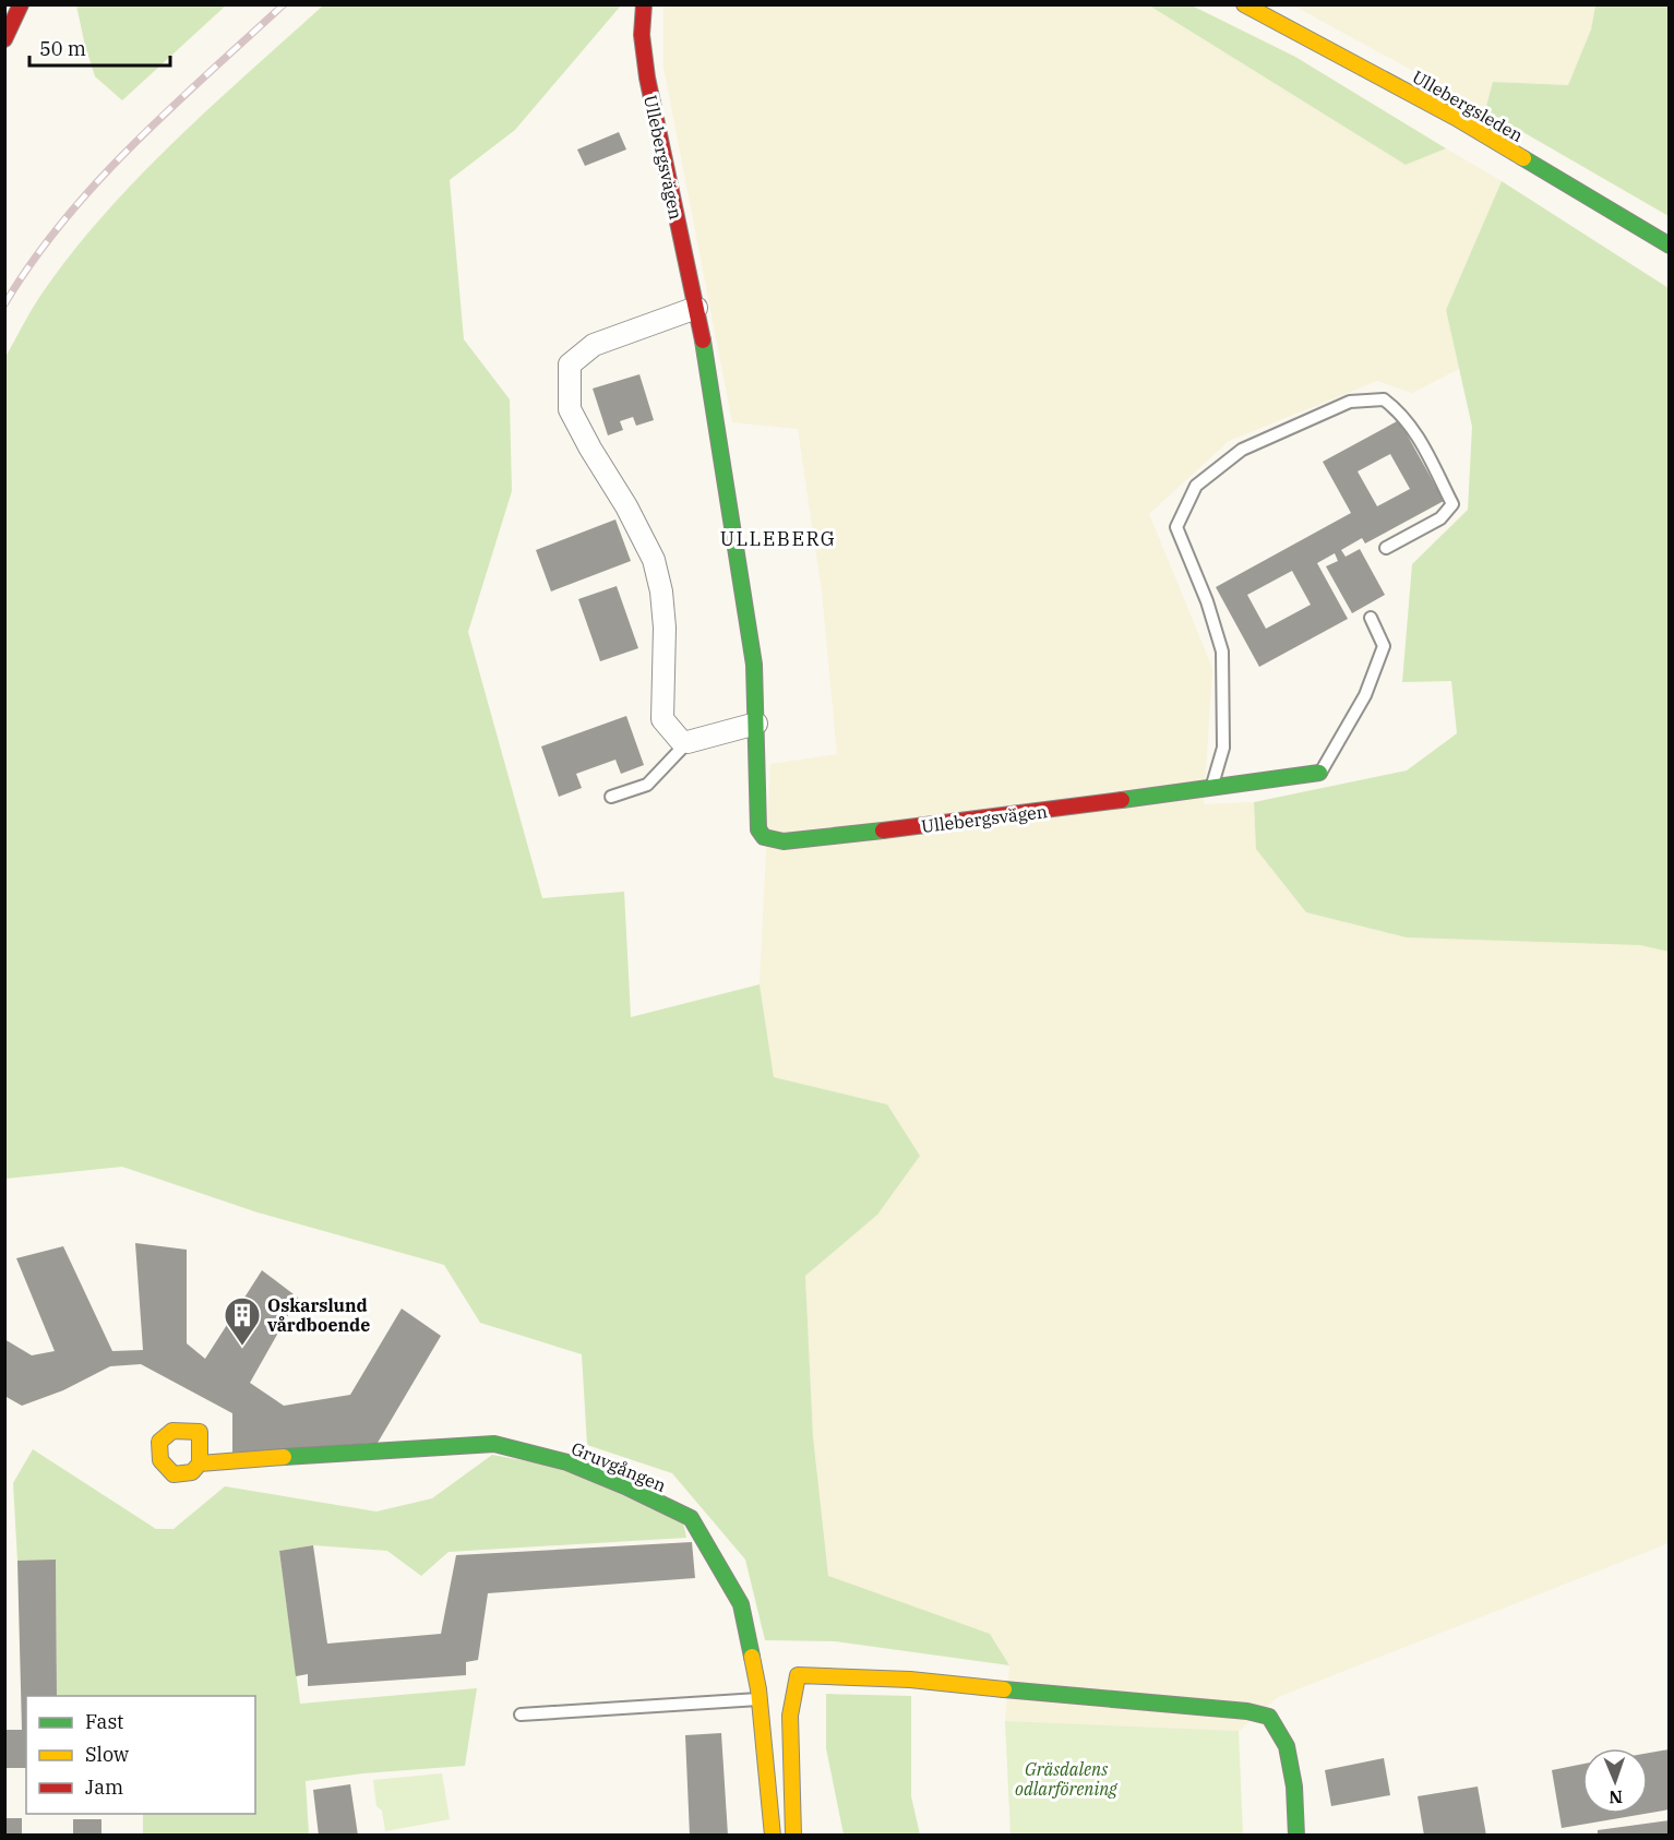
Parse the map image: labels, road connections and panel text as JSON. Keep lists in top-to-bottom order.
{
  "streets": {
    "street": ["Ullebergsleden", "Ullebergsvägen", "Gruvgången"]
  },
  "districts": ["ULLEBERG"],
  "parks": ["Gräsdalens odlarförening"],
  "places": {
    "building": ["Oskarslund vårdboende"]
  },
  "legend": ["Fast", "Slow", "Jam"],
  "scale_bar": "50 m",
  "north": "bottom"
}
